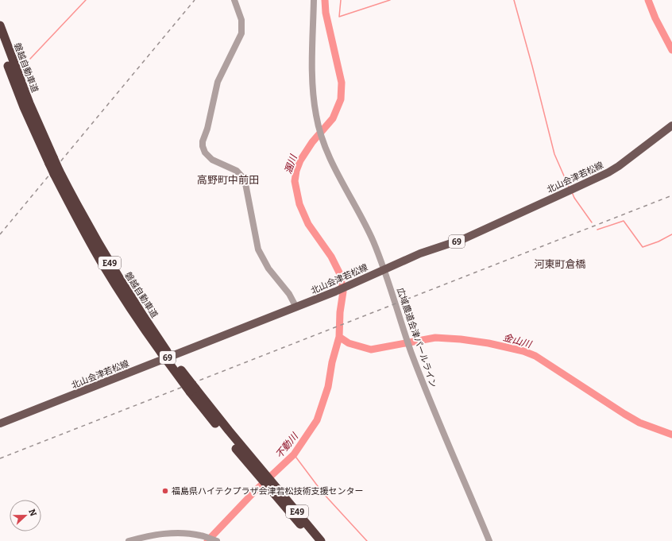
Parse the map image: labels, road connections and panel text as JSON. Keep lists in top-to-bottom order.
{
  "streets": {
    "highway": ["磐越自動車道", "E49"],
    "main road": ["北山会津若松線", "69"],
    "street": ["広域農道会津パールライン"]
  },
  "crossings": [
    ["北山会津若松線", "広域農道会津パールライン"]
  ],
  "districts": ["高野町中前田", "河東町倉橋"],
  "water": ["溷川", "金山川", "不動川"],
  "places": ["福島県ハイテクプラザ会津若松技術支援センター"],
  "north": "right"
}
